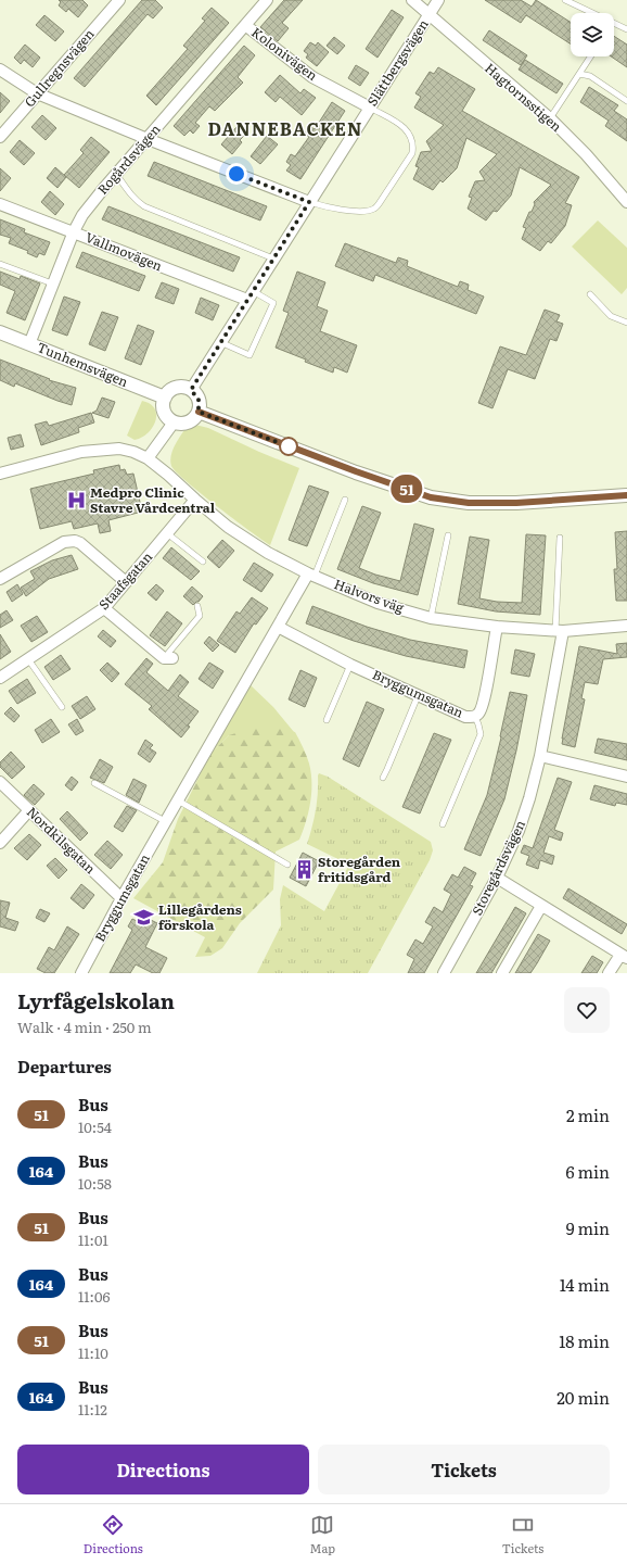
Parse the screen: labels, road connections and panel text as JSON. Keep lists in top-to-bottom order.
{
  "streets": {
    "street": [
      "Kolonivägen",
      "Slättbergsvägen",
      "Gullregnsvägen",
      "Hagtornsstigen",
      "Rogårdsvägen",
      "Vallmovägen",
      "Tunhemsvägen",
      "Staafsgatan",
      "Halvors väg",
      "Bryggumsgatan",
      "Nordkilsgatan",
      "Storegårdsvägen"
    ]
  },
  "crossings": [
    ["Kolonivägen", "Slättbergsvägen"],
    ["Kolonivägen", "Rogårdsvägen"],
    ["Slättbergsvägen", "Hagtornsstigen"],
    ["Slättbergsvägen", "Vallmovägen"],
    ["Slättbergsvägen", "Tunhemsvägen"],
    ["Rogårdsvägen", "Vallmovägen"],
    ["Rogårdsvägen", "Tunhemsvägen"],
    ["Staafsgatan", "Halvors väg"],
    ["Halvors väg", "Bryggumsgatan"],
    ["Halvors väg", "Storegårdsvägen"],
    ["Bryggumsgatan", "Nordkilsgatan"]
  ],
  "districts": ["DANNEBACKEN"],
  "places": {
    "hospital": ["Medpro Clinic Stavre Vårdcentral"],
    "building": ["Storegården fritidsgård"],
    "school or university": ["Lillegårdens förskola"]
  },
  "lines": ["bus line 51"],
  "page": {
    "on_map": "51",
    "heading": [
      ["Lyrfågelskolan", "Walk · 4 min · 250 m"],
      "Departures"
    ],
    "list": [
      {
        "mark": "51",
        "name": "Bus",
        "note": "10:54",
        "value": "2 min"
      },
      {
        "mark": "164",
        "name": "Bus",
        "note": "10:58",
        "value": "6 min"
      },
      {
        "mark": "51",
        "name": "Bus",
        "note": "11:01",
        "value": "9 min"
      },
      {
        "mark": "164",
        "name": "Bus",
        "note": "11:06",
        "value": "14 min"
      },
      {
        "mark": "51",
        "name": "Bus",
        "note": "11:10",
        "value": "18 min"
      },
      {
        "mark": "164",
        "name": "Bus",
        "note": "11:12",
        "value": "20 min"
      }
    ],
    "buttons": ["Directions", "Tickets"],
    "tabs": ["Directions", "Map", "Tickets"]
  }
}
